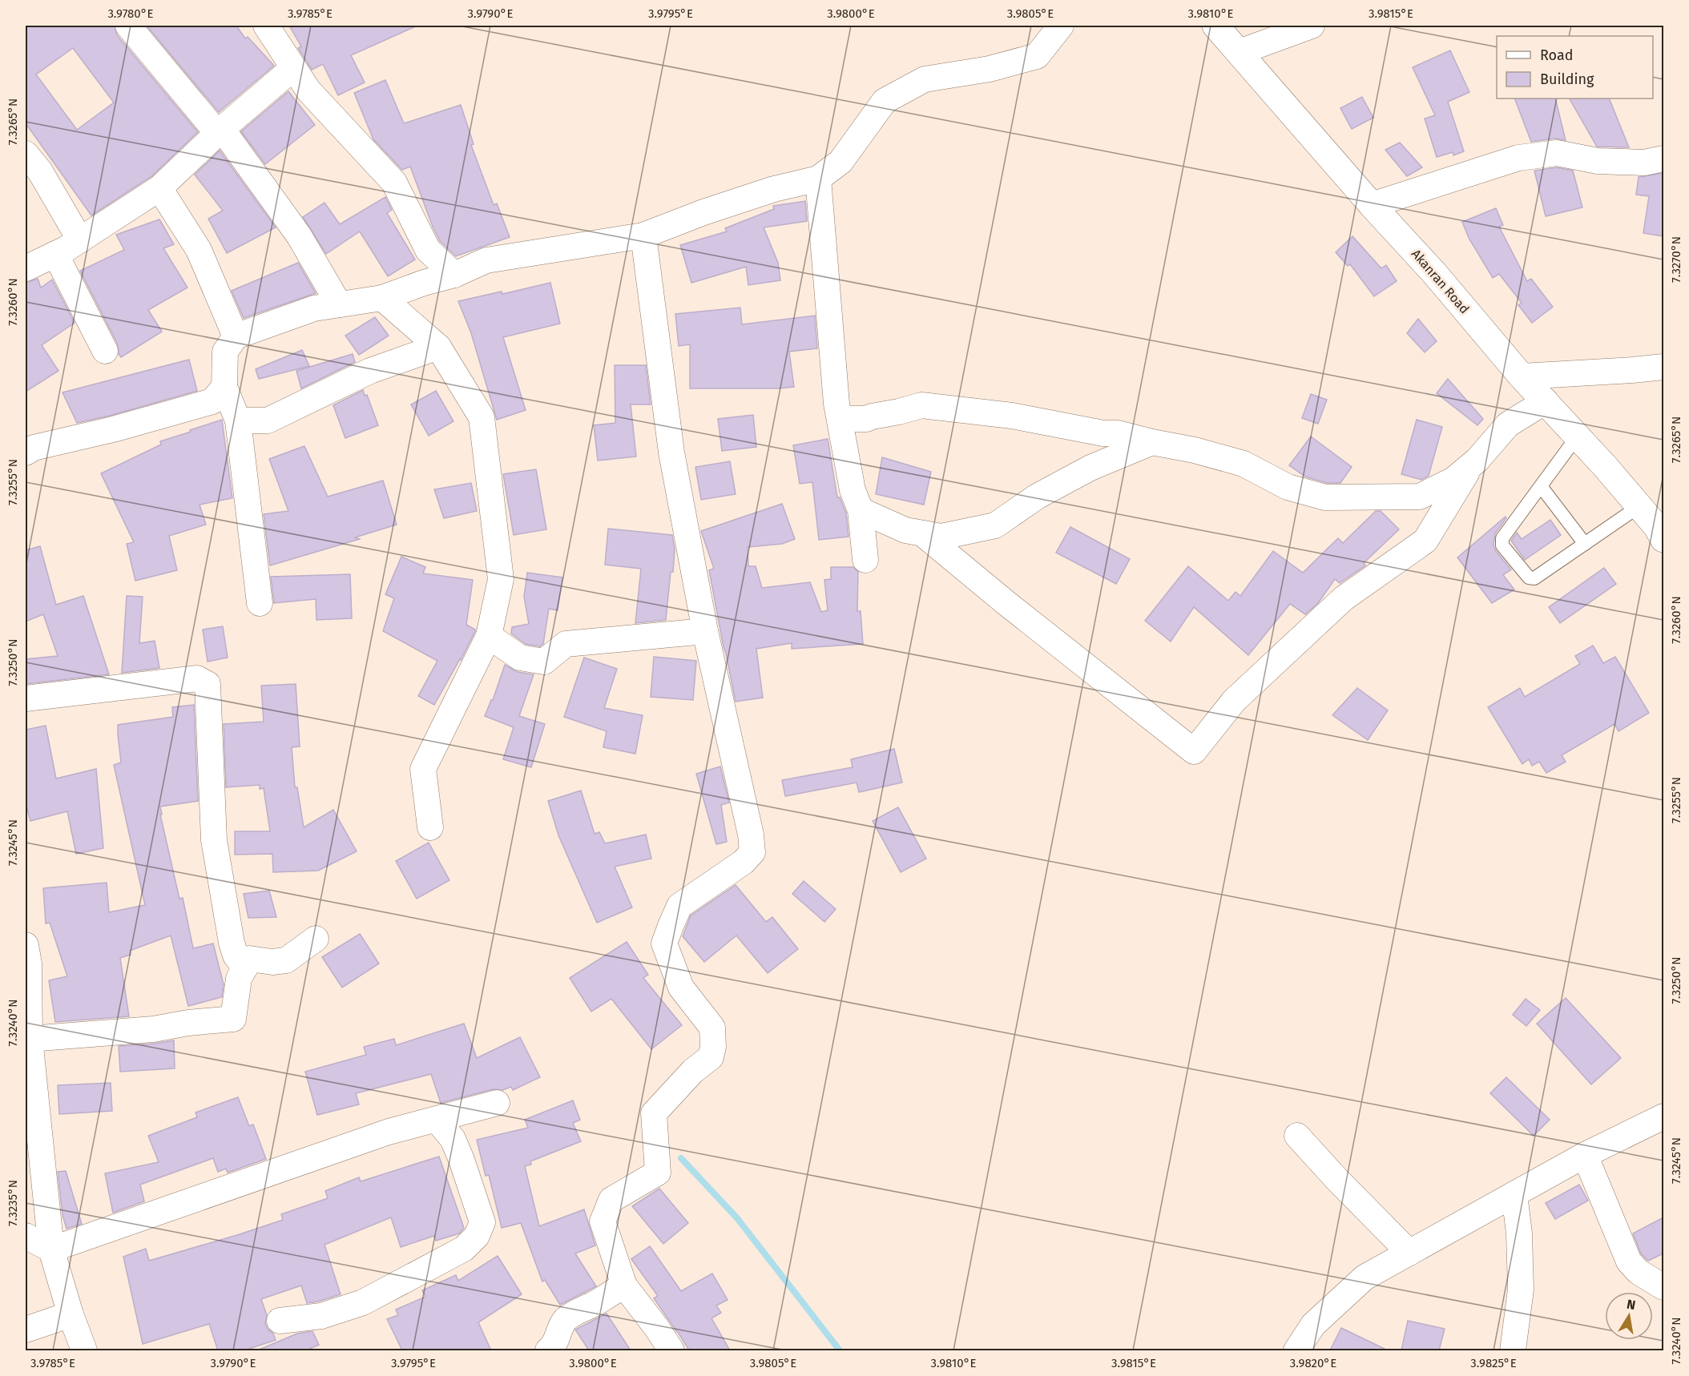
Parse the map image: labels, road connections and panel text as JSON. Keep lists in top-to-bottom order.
{
  "streets": {
    "main road": ["Akanran Road"]
  },
  "legend": ["Road", "Building"],
  "north": "top",
  "coordinates": [
    "3.9780°E",
    "3.9785°E",
    "3.9790°E",
    "3.9795°E",
    "3.9800°E",
    "3.9805°E",
    "3.9810°E",
    "3.9815°E",
    "7.3265°N",
    "7.3270°N",
    "7.3260°N",
    "7.3255°N",
    "7.3250°N",
    "7.3245°N",
    "7.3240°N",
    "7.3235°N",
    "3.9820°E",
    "3.9825°E"
  ]
}
